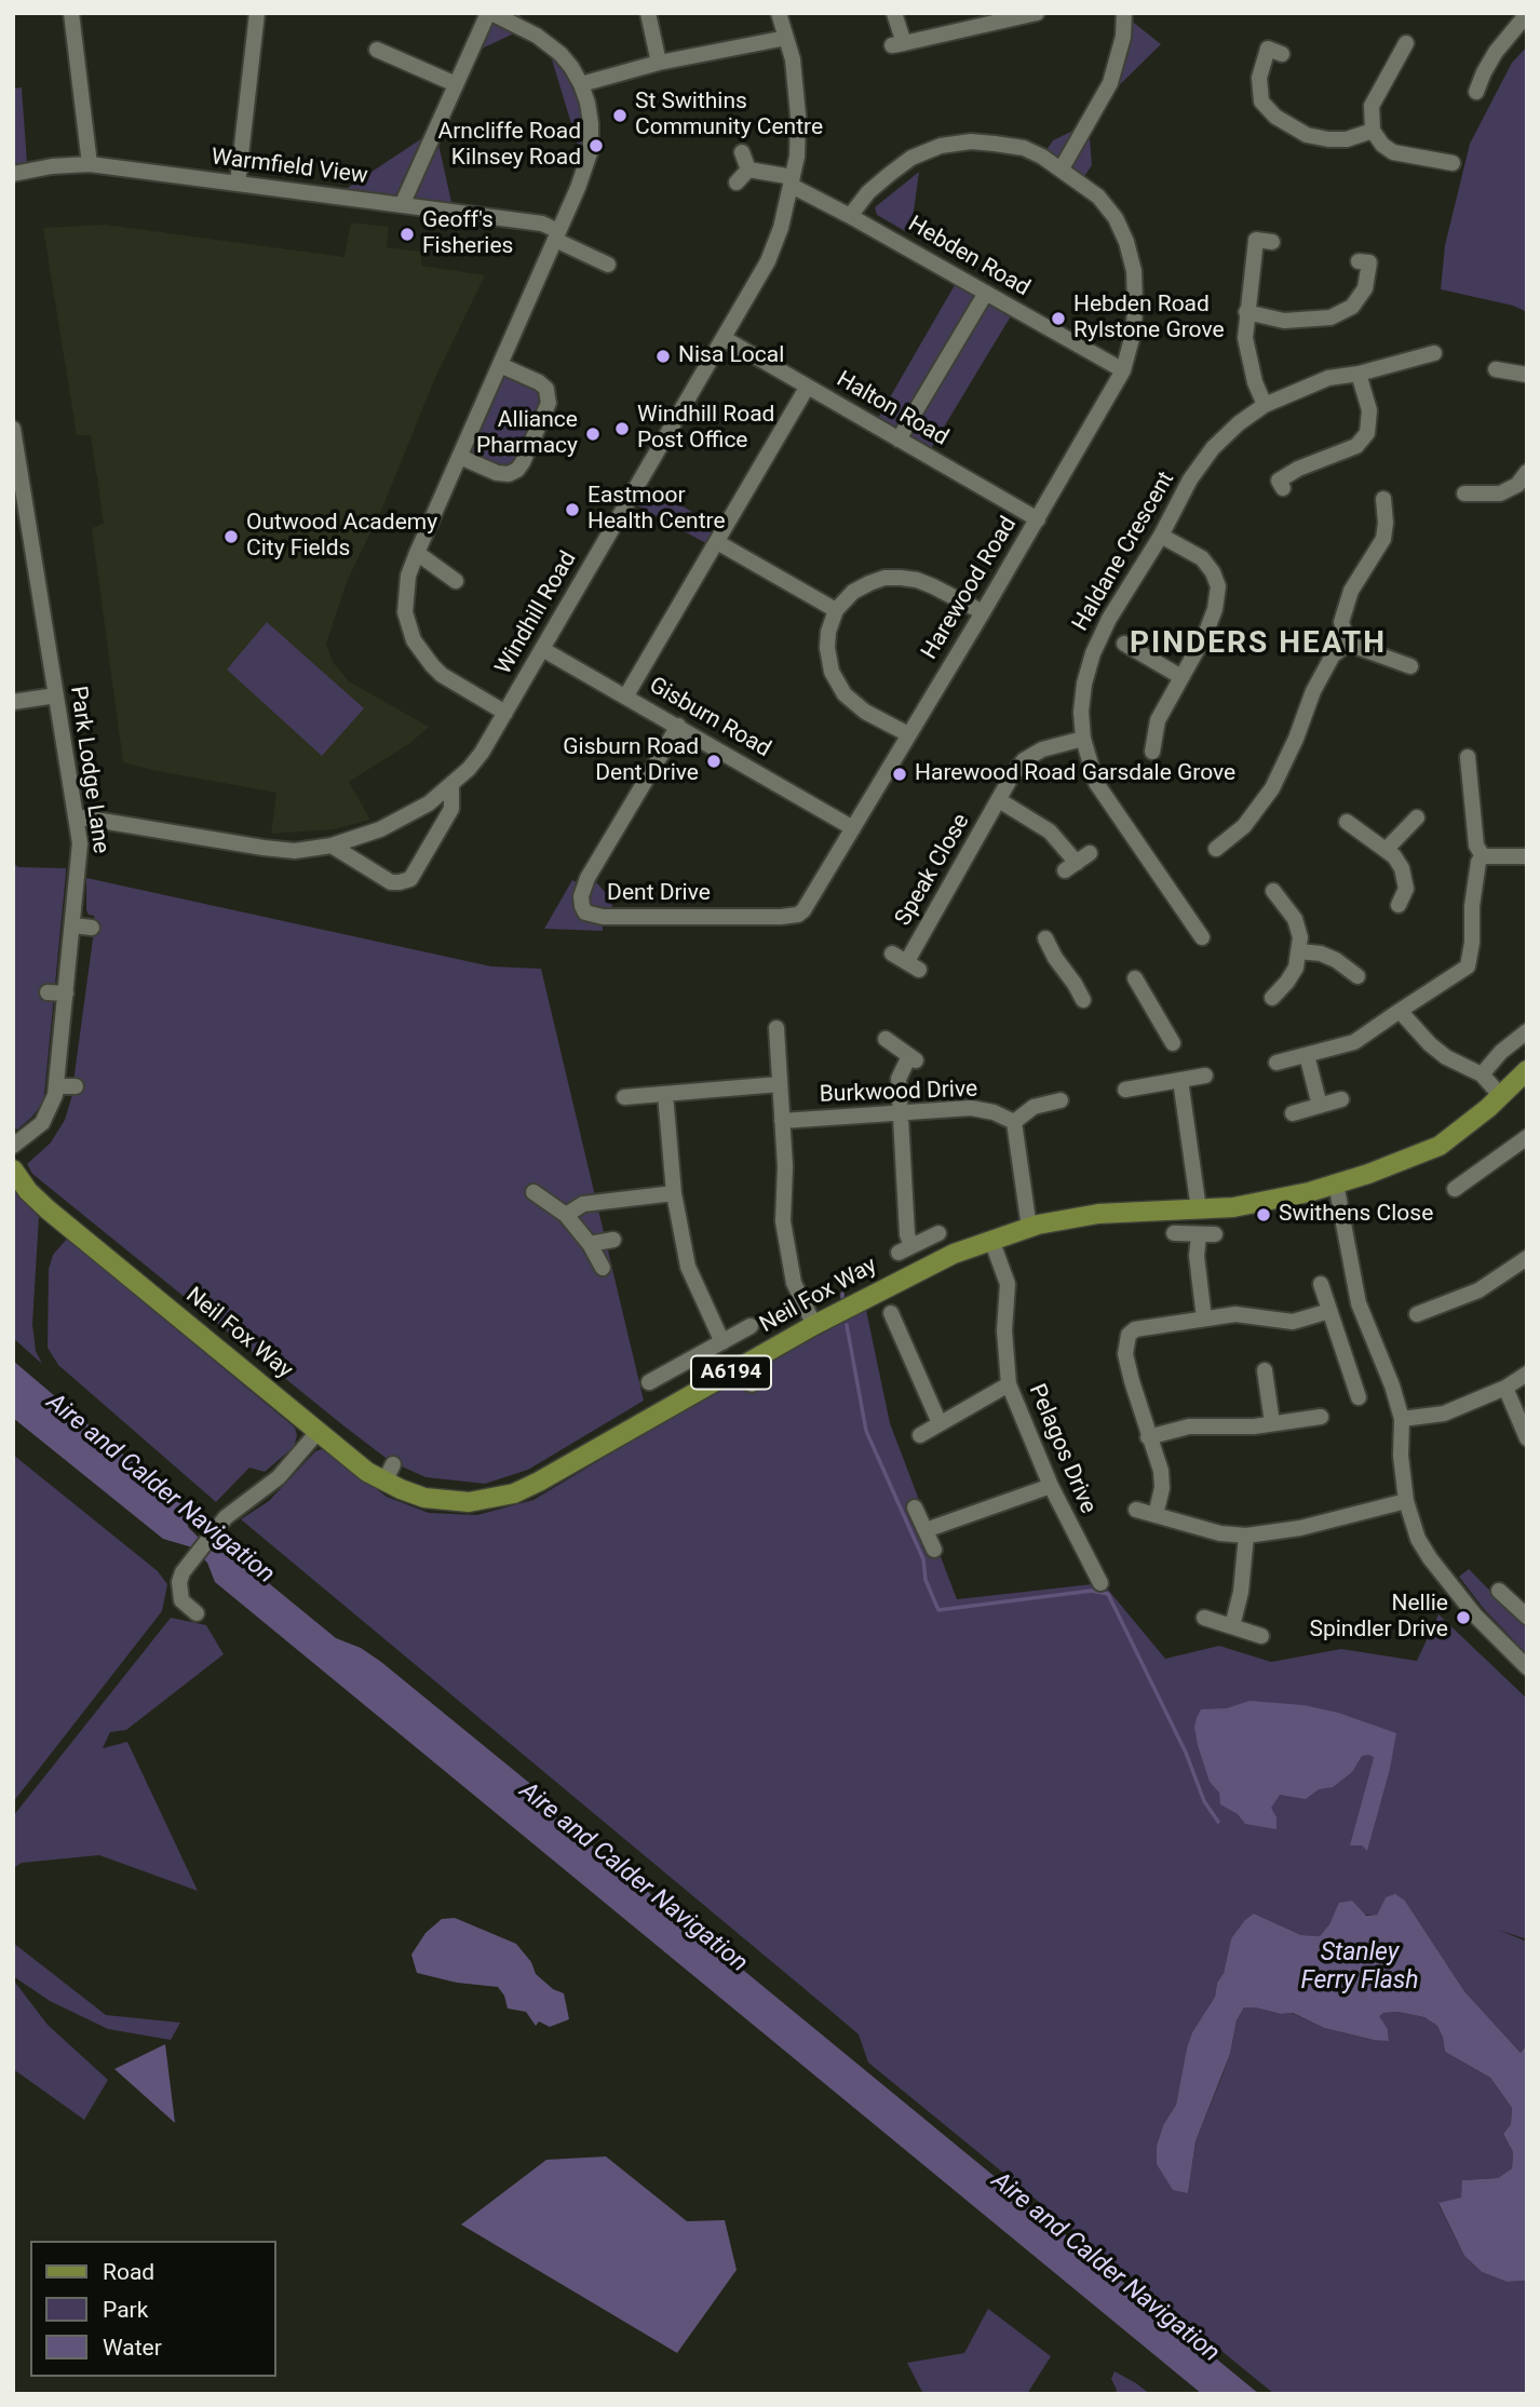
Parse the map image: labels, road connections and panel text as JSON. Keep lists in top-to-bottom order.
{
  "streets": {
    "main road": ["Neil Fox Way", "A6194"],
    "street": [
      "Warmfield View",
      "Hebden Road",
      "Halton Road",
      "Haldane Crescent",
      "Harewood Road",
      "Windhill Road",
      "Gisburn Road",
      "Park Lodge Lane",
      "Speak Close",
      "Dent Drive",
      "Burkwood Drive",
      "Pelagos Drive"
    ]
  },
  "crossings": [
    ["Hebden Road", "Harewood Road"],
    ["Hebden Road", "Windhill Road"],
    ["Halton Road", "Harewood Road"],
    ["Halton Road", "Windhill Road"],
    ["Haldane Crescent", "Speak Close"],
    ["Harewood Road", "Gisburn Road"],
    ["Harewood Road", "Dent Drive"],
    ["Windhill Road", "Gisburn Road"],
    ["Windhill Road", "Park Lodge Lane"],
    ["Gisburn Road", "Dent Drive"],
    ["Neil Fox Way", "Pelagos Drive"]
  ],
  "districts": ["PINDERS HEATH"],
  "water": ["Aire and Calder Navigation", "Stanley Ferry Flash"],
  "places": [
    "St Swithins Community Centre",
    "Arncliffe Road Kilnsey Road",
    "Geoff's Fisheries",
    "Hebden Road Rylstone Grove",
    "Nisa Local",
    "Windhill Road Post Office",
    "Alliance Pharmacy",
    "Eastmoor Health Centre",
    "Outwood Academy City Fields",
    "Gisburn Road Dent Drive",
    "Harewood Road Garsdale Grove",
    "Swithens Close",
    "Nellie Spindler Drive"
  ],
  "legend": ["Road", "Park", "Water"]
}
